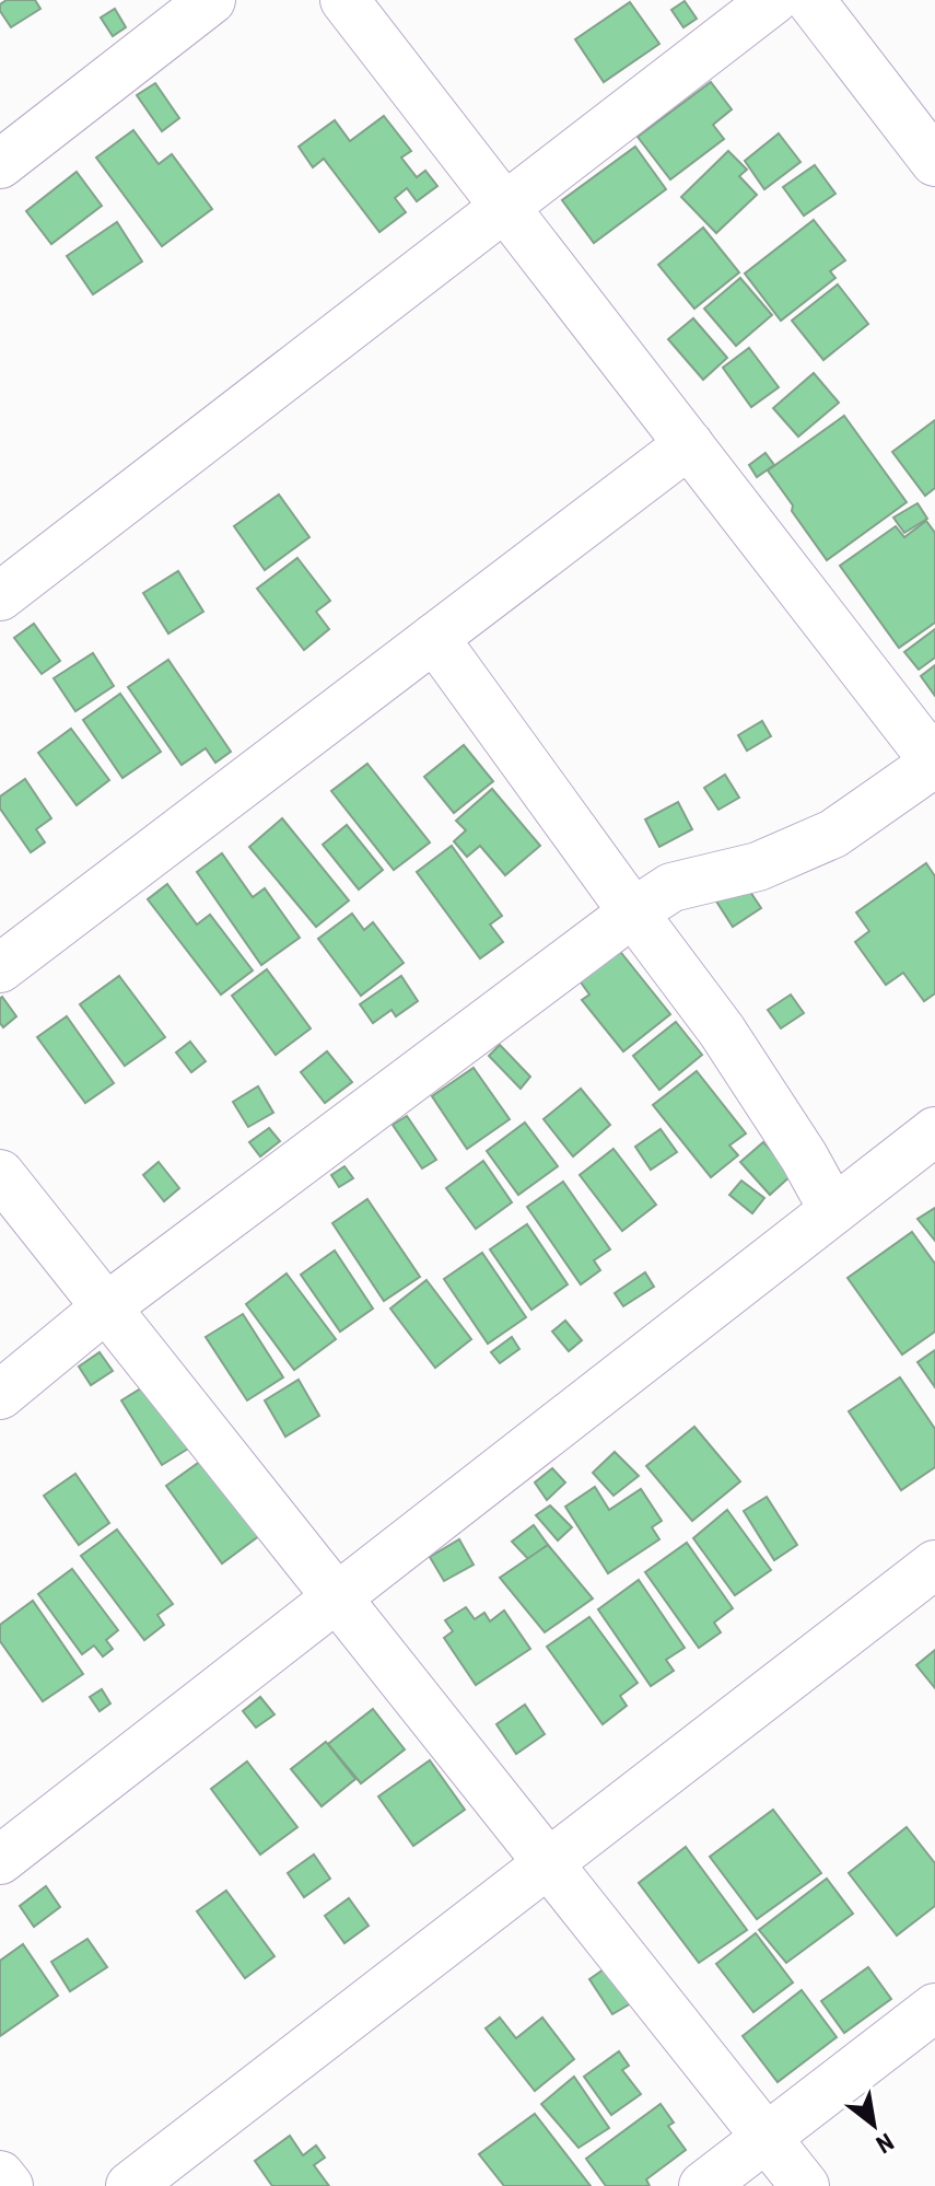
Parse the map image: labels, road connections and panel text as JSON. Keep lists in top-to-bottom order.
{
  "north": "bottom right"
}
